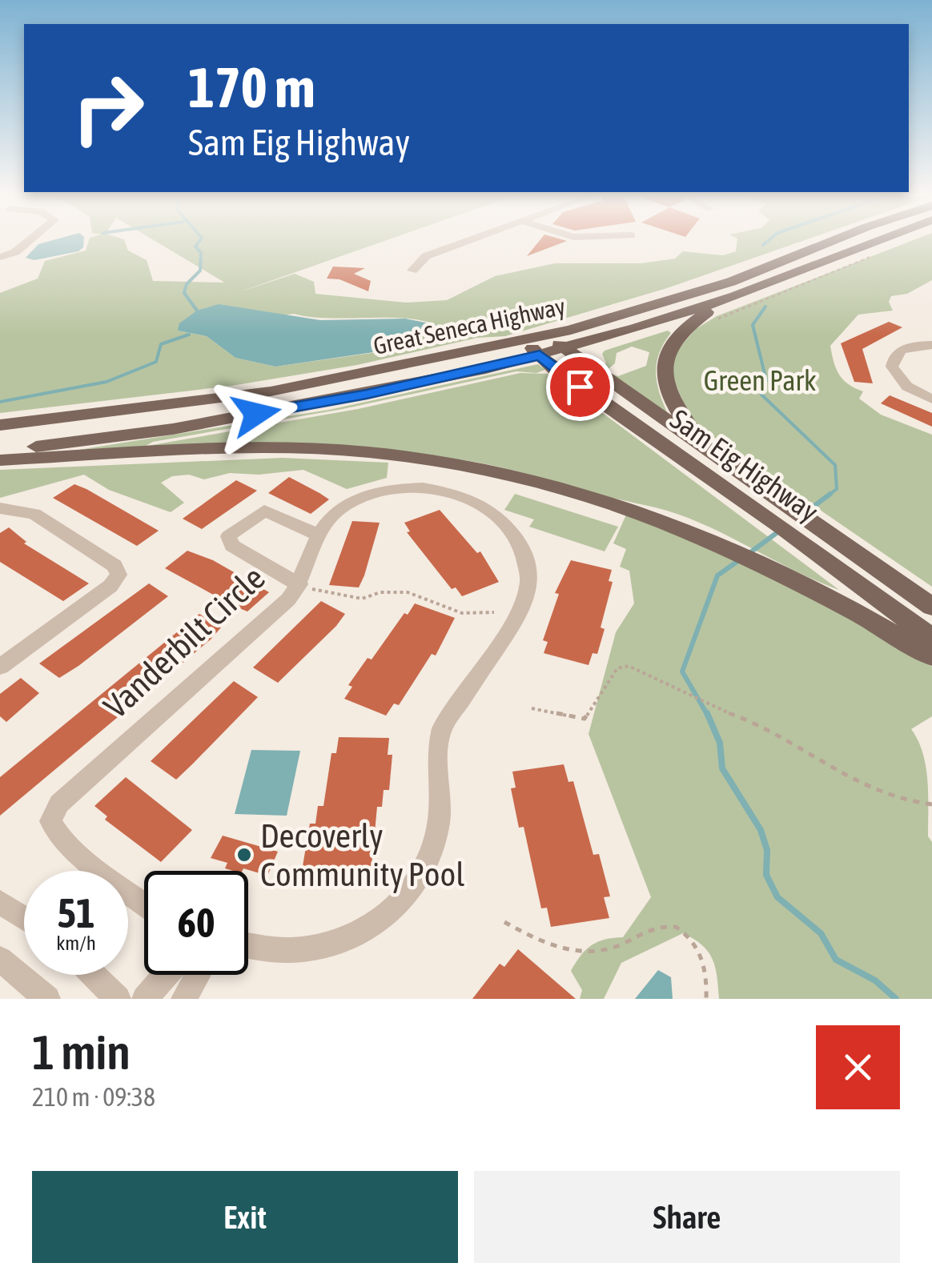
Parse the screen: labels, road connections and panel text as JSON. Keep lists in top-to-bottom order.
{
  "streets": {
    "main road": ["Great Seneca Highway", "Sam Eig Highway"],
    "street": ["Vanderbilt Circle"]
  },
  "crossings": [
    ["Great Seneca Highway", "Sam Eig Highway"]
  ],
  "parks": ["Green Park"],
  "places": ["Decoverly Community Pool"],
  "page": {
    "turn": ["170 m", "Sam Eig Highway"],
    "speed": "51 km/h",
    "limit": "60",
    "heading": ["1 min", "210 m · 09:38"],
    "buttons": ["Exit", "Share"]
  }
}
